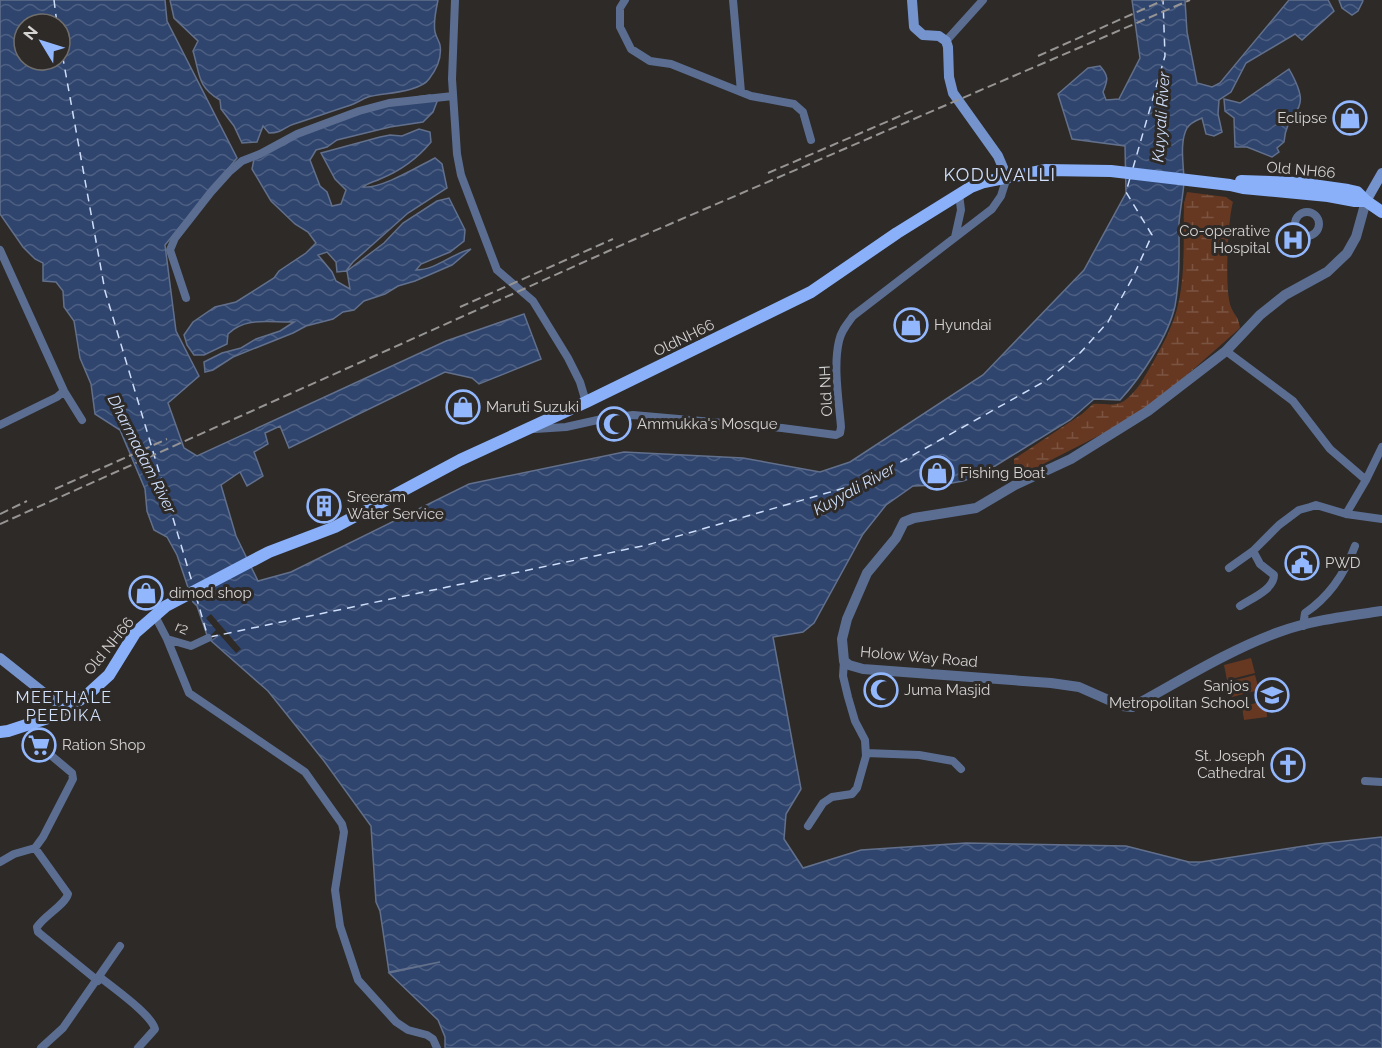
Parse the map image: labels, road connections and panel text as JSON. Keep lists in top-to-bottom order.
{
  "streets": {
    "main road": ["Old NH66", "OldNH66"],
    "street": ["Old NH", "r2", "Holow Way Road"]
  },
  "crossings": [
    ["Old NH66", "OldNH66"],
    ["Old NH66", "r2"],
    ["Old NH66", "Holow Way Road"],
    ["OldNH66", "Old NH"]
  ],
  "districts": ["KODUVALLI", "MEETHALE PEEDIKA"],
  "water": ["Kuyyali River", "Dharmadam River"],
  "places": {
    "shop": [
      "Eclipse",
      "Hyundai",
      "Maruti Suzuki",
      "Fishing Boat",
      "dimod shop"
    ],
    "hospital": ["Co-operative Hospital"],
    "mosque": ["Ammukka's Mosque", "Juma Masjid"],
    "building": ["Sreeram Water Service"],
    "public building": ["PWD"],
    "school or university": ["Sanjos Metropolitan School"],
    "supermarket": ["Ration Shop"],
    "church": ["St. Joseph Cathedral"]
  },
  "north": "top left"
}
